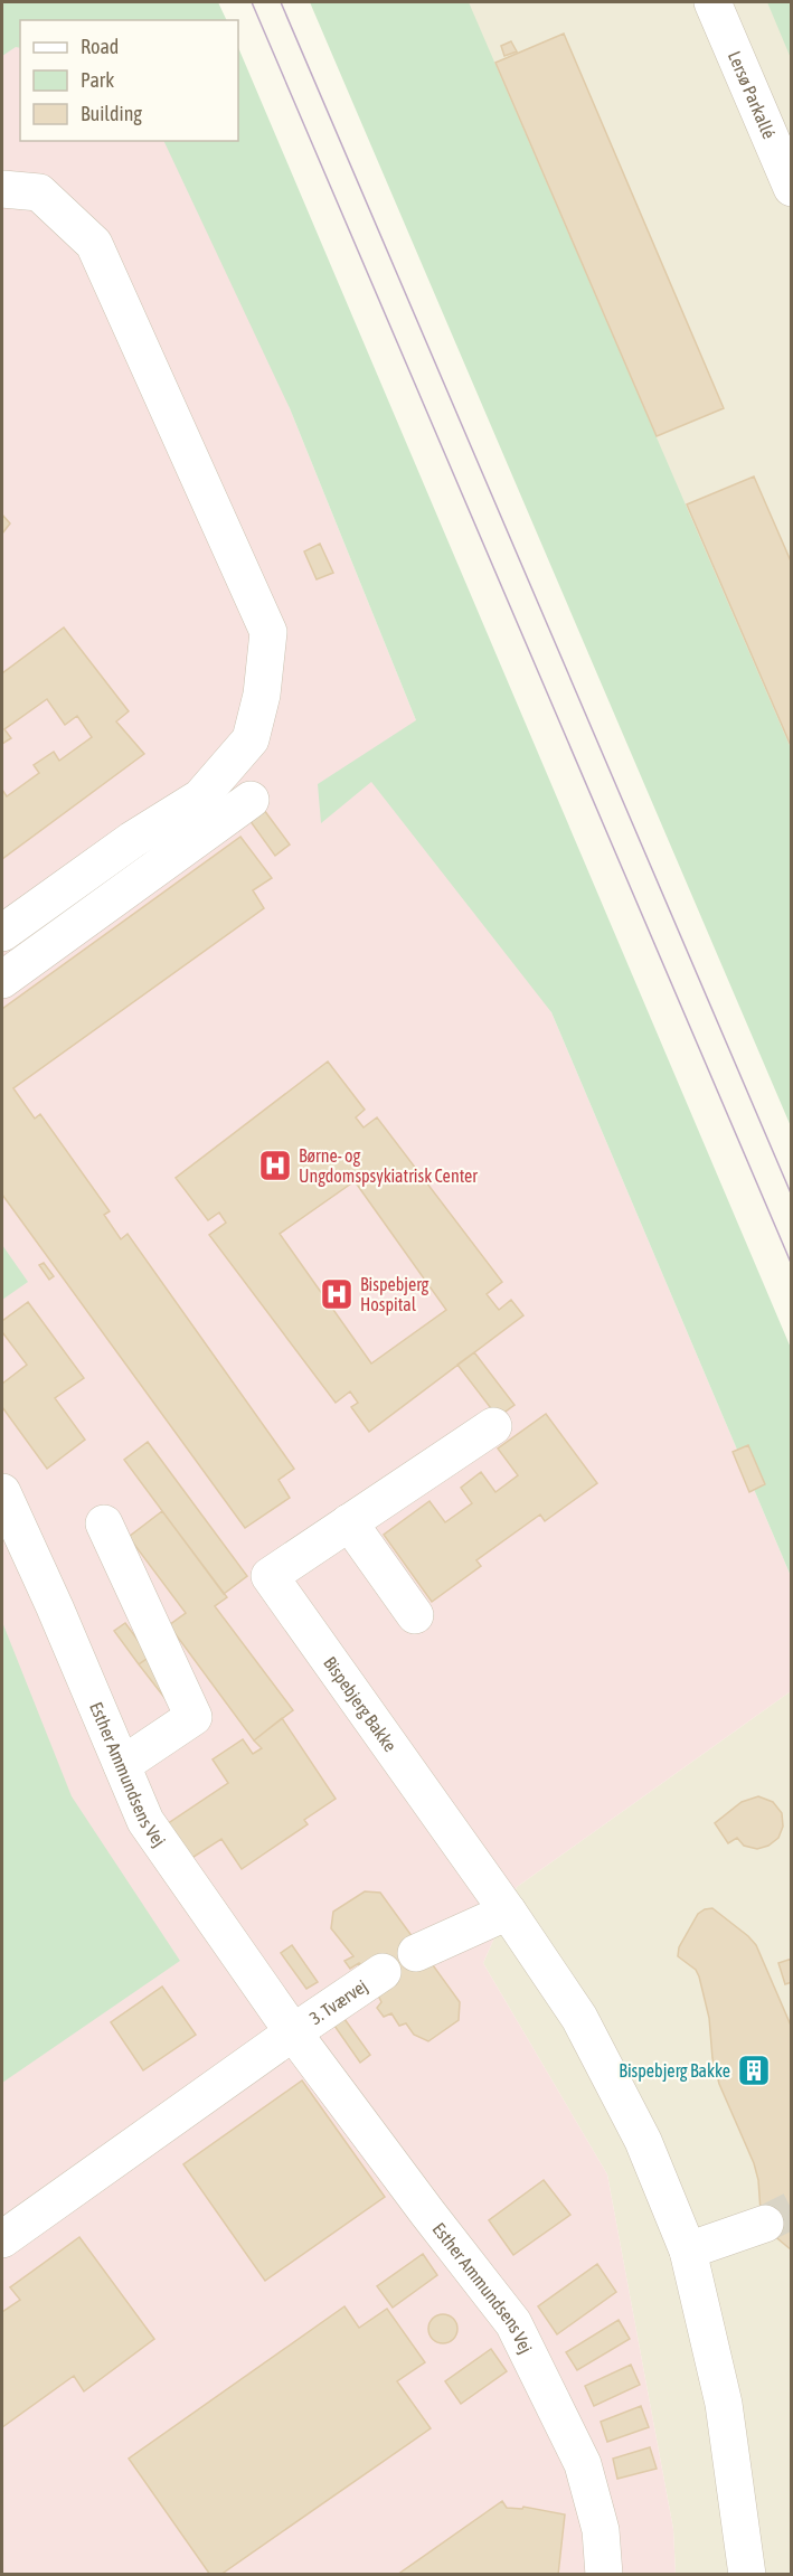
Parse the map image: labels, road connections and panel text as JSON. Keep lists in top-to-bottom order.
{
  "streets": {
    "street": [
      "Lersø Parkallé",
      "Bispebjerg Bakke",
      "Esther Ammundsens Vej",
      "3. Tværvej"
    ]
  },
  "crossings": [
    ["Esther Ammundsens Vej", "3. Tværvej"]
  ],
  "places": {
    "hospital": ["Børne- og Ungdomspsykiatrisk Center", "Bispebjerg Hospital"],
    "building": ["Bispebjerg Bakke"]
  },
  "legend": ["Road", "Park", "Building"]
}
